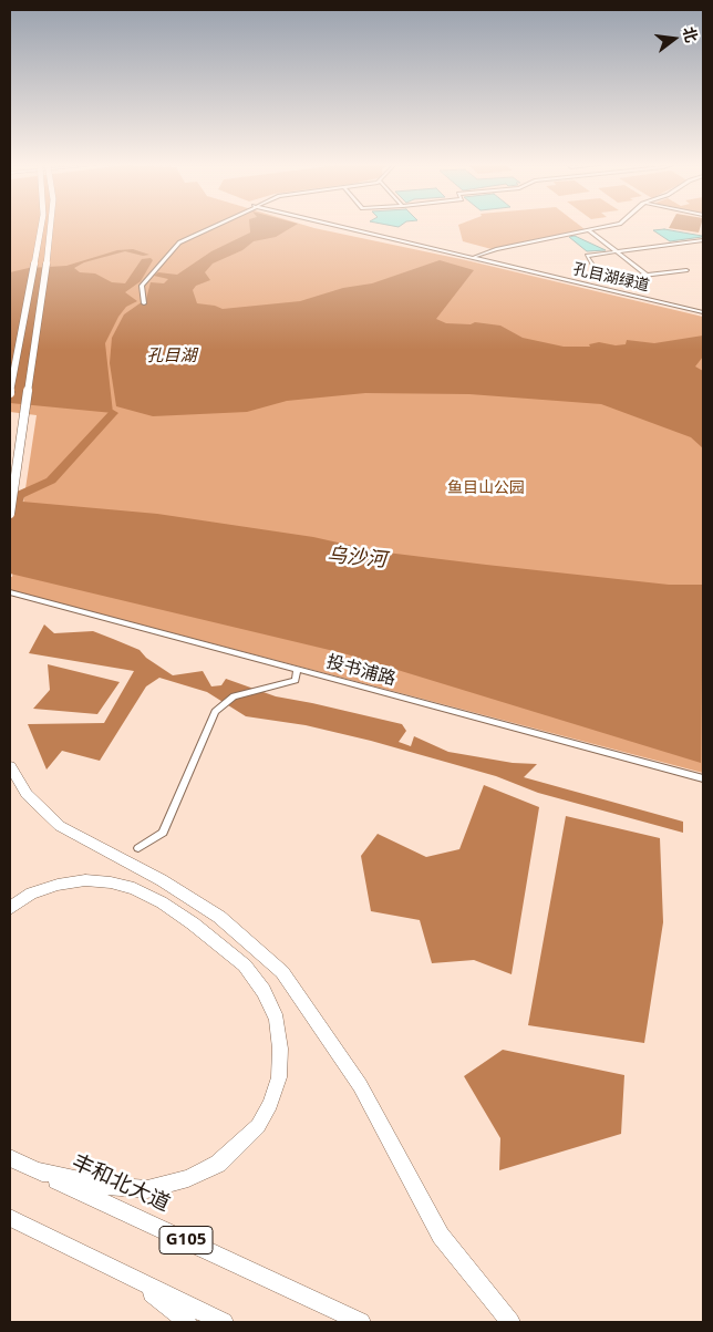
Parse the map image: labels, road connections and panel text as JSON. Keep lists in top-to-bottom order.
{
  "streets": {
    "highway": ["丰和北大道", "G105"],
    "street": ["孔目湖绿道", "投书浦路"]
  },
  "water": ["孔目湖", "乌沙河"],
  "parks": ["鱼目山公园"],
  "north": "right"
}
